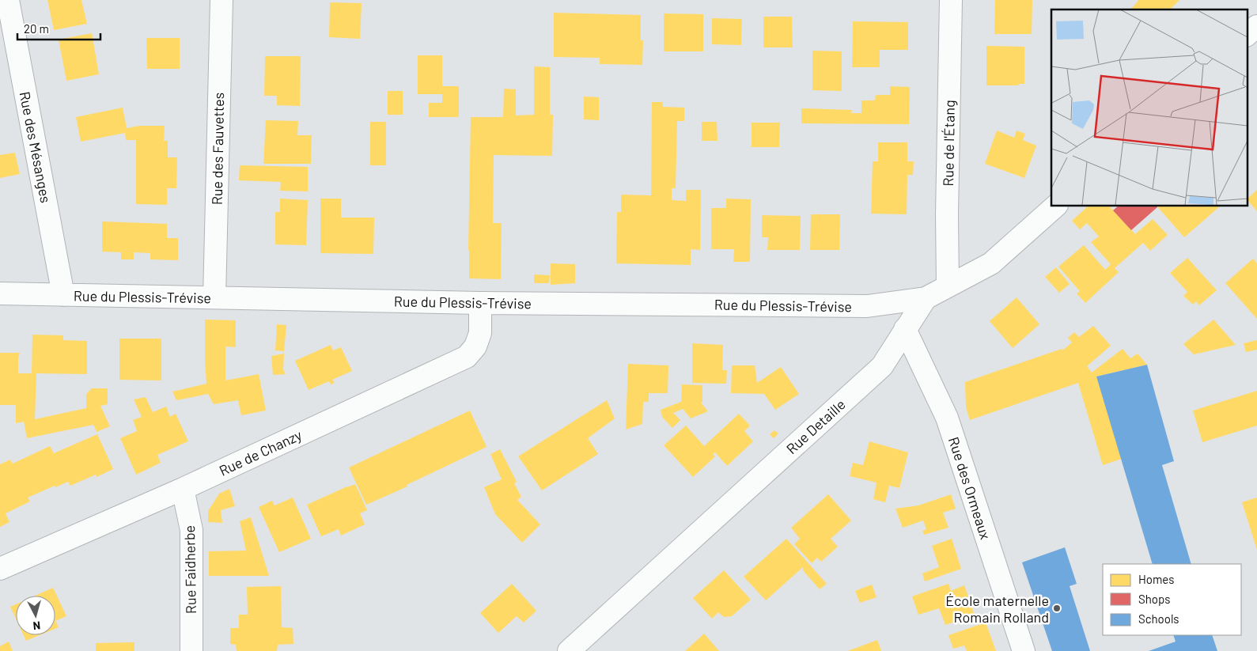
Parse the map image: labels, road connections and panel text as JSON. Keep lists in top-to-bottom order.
{
  "streets": {
    "street": [
      "Rue de l'Étang",
      "Rue des Mésanges",
      "Rue des Fauvettes",
      "Rue du Plessis-Trévise",
      "Rue Detaille",
      "Rue de Chanzy",
      "Rue des Ormeaux",
      "Rue Faidherbe"
    ]
  },
  "crossings": [
    ["Rue de l'Étang", "Rue Detaille"],
    ["Rue des Mésanges", "Rue du Plessis-Trévise"],
    ["Rue des Fauvettes", "Rue du Plessis-Trévise"],
    ["Rue du Plessis-Trévise", "Rue Detaille"],
    ["Rue du Plessis-Trévise", "Rue de Chanzy"],
    ["Rue Detaille", "Rue des Ormeaux"],
    ["Rue de Chanzy", "Rue Faidherbe"]
  ],
  "places": ["École maternelle Romain Rolland"],
  "legend": ["Homes", "Shops", "Schools"],
  "scale_bar": "20 m",
  "north": "bottom"
}
